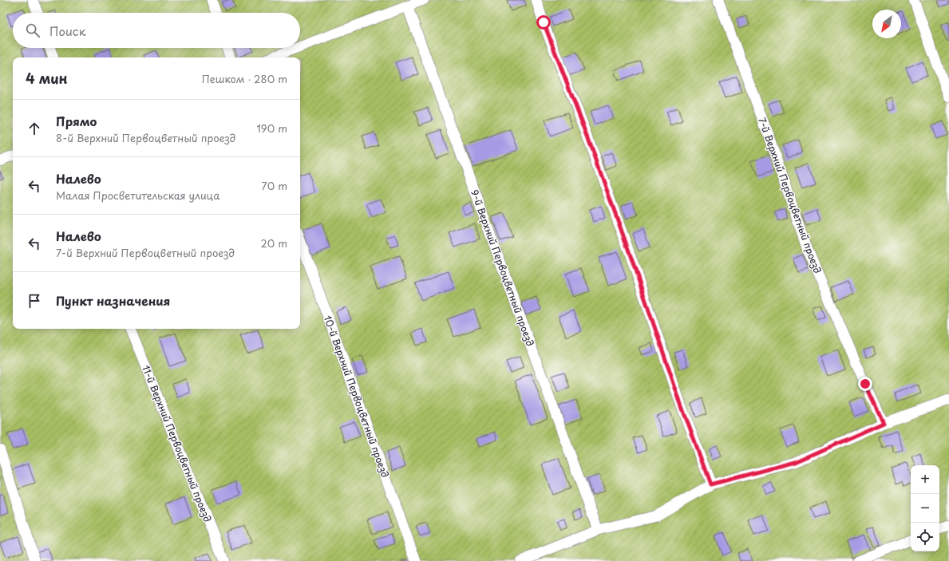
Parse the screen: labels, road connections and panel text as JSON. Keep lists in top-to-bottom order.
{
  "streets": {
    "lane": [
      "7-й Верхний Первоцветный проезд",
      "9-й Верхний Первоцветный проезд",
      "10-й Верхний Первоцветный проезд",
      "11-й Верхний Первоцветный проезд"
    ]
  },
  "north": "bottom left",
  "page": {
    "search": "Поиск",
    "heading": ["4 мин", "Пешком · 280 m"],
    "list": [
      ["Прямо", "8-й Верхний Первоцветный проезд", "190 m"],
      ["Налево", "Малая Просветительская улица", "70 m"],
      ["Налево", "7-й Верхний Первоцветный проезд", "20 m"],
      "Пункт назначения"
    ],
    "map_buttons": ["+", "−"]
  }
}
